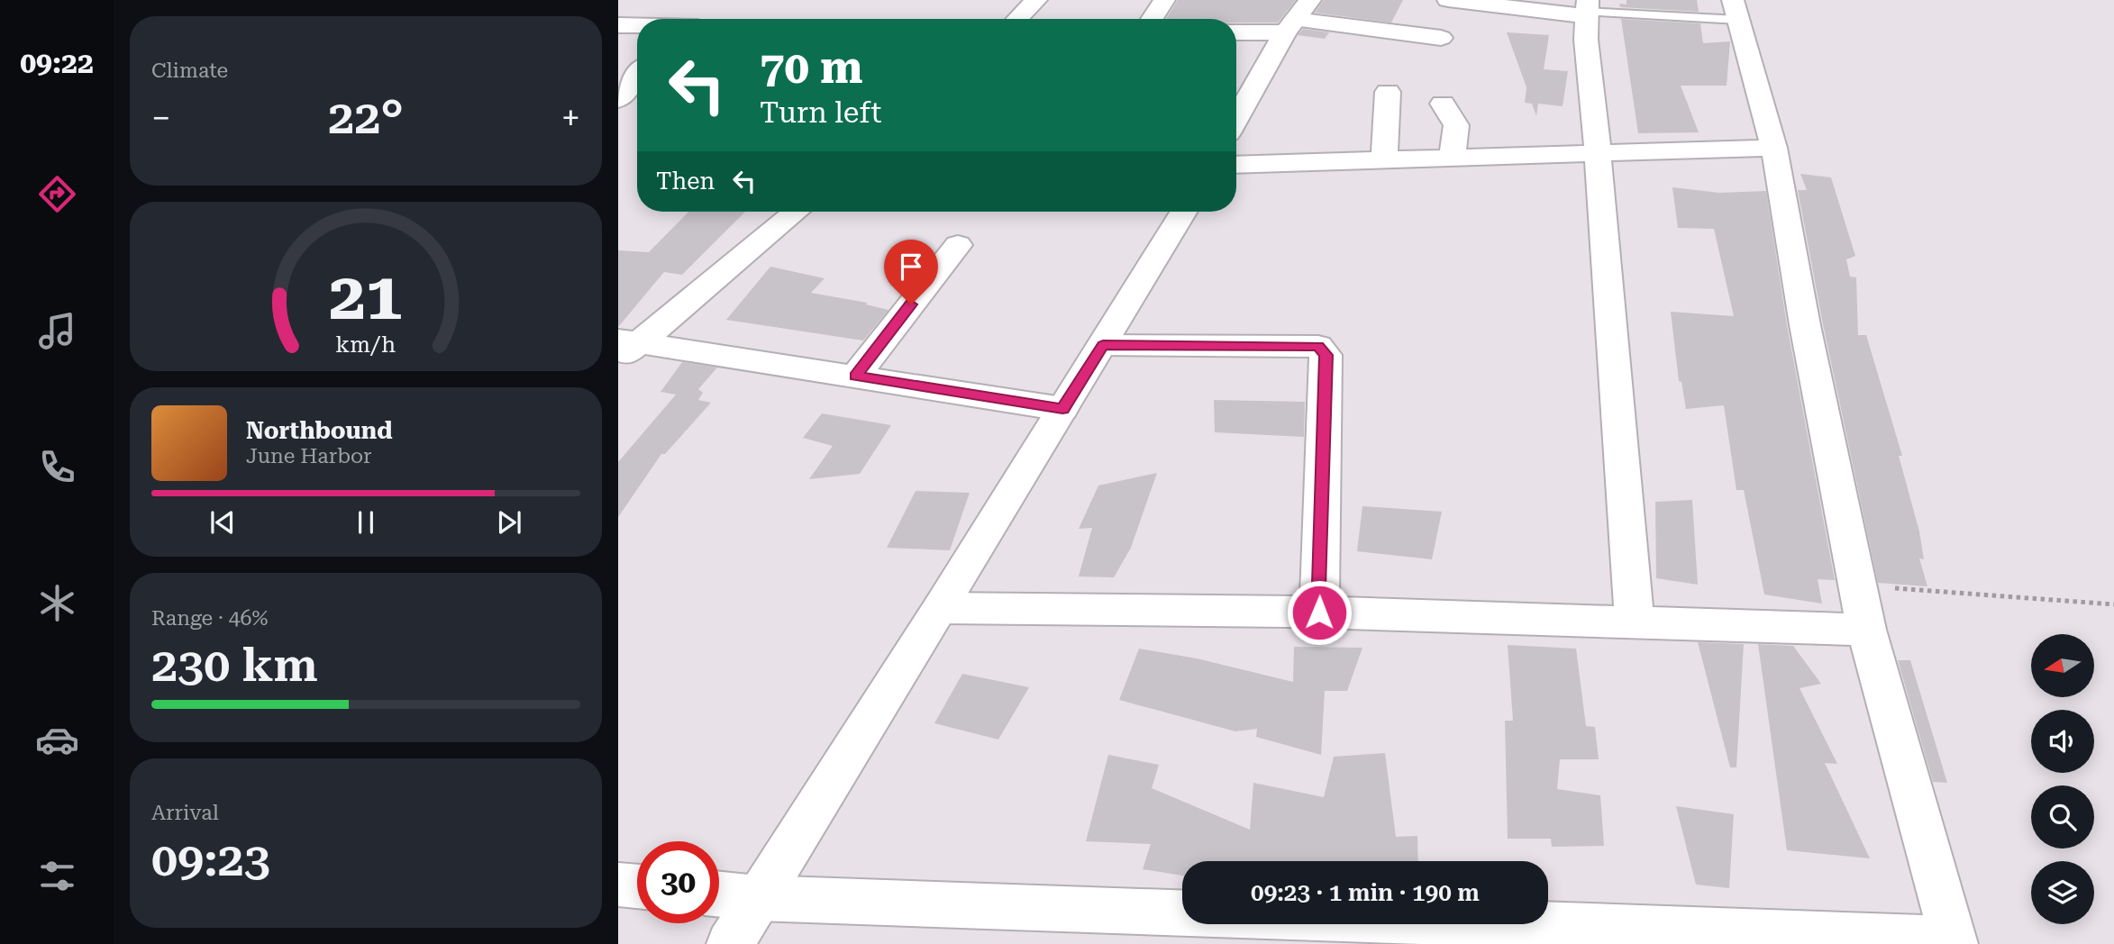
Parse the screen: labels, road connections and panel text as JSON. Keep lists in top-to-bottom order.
{
  "north": "left",
  "page": {
    "tabs": "09:22",
    "tile": [
      "Climate",
      ["Range · 46%", "230 km"],
      ["Arrival", "09:23"]
    ],
    "turn": ["70 m", "Turn left"],
    "heat": ["−", "22°", "+"],
    "then": "Then",
    "song": ["Northbound", "June Harbor"],
    "limit": "30",
    "trip": "09:23 · 1 min · 190 m",
    "gauge": ["21", "km/h"]
  }
}
